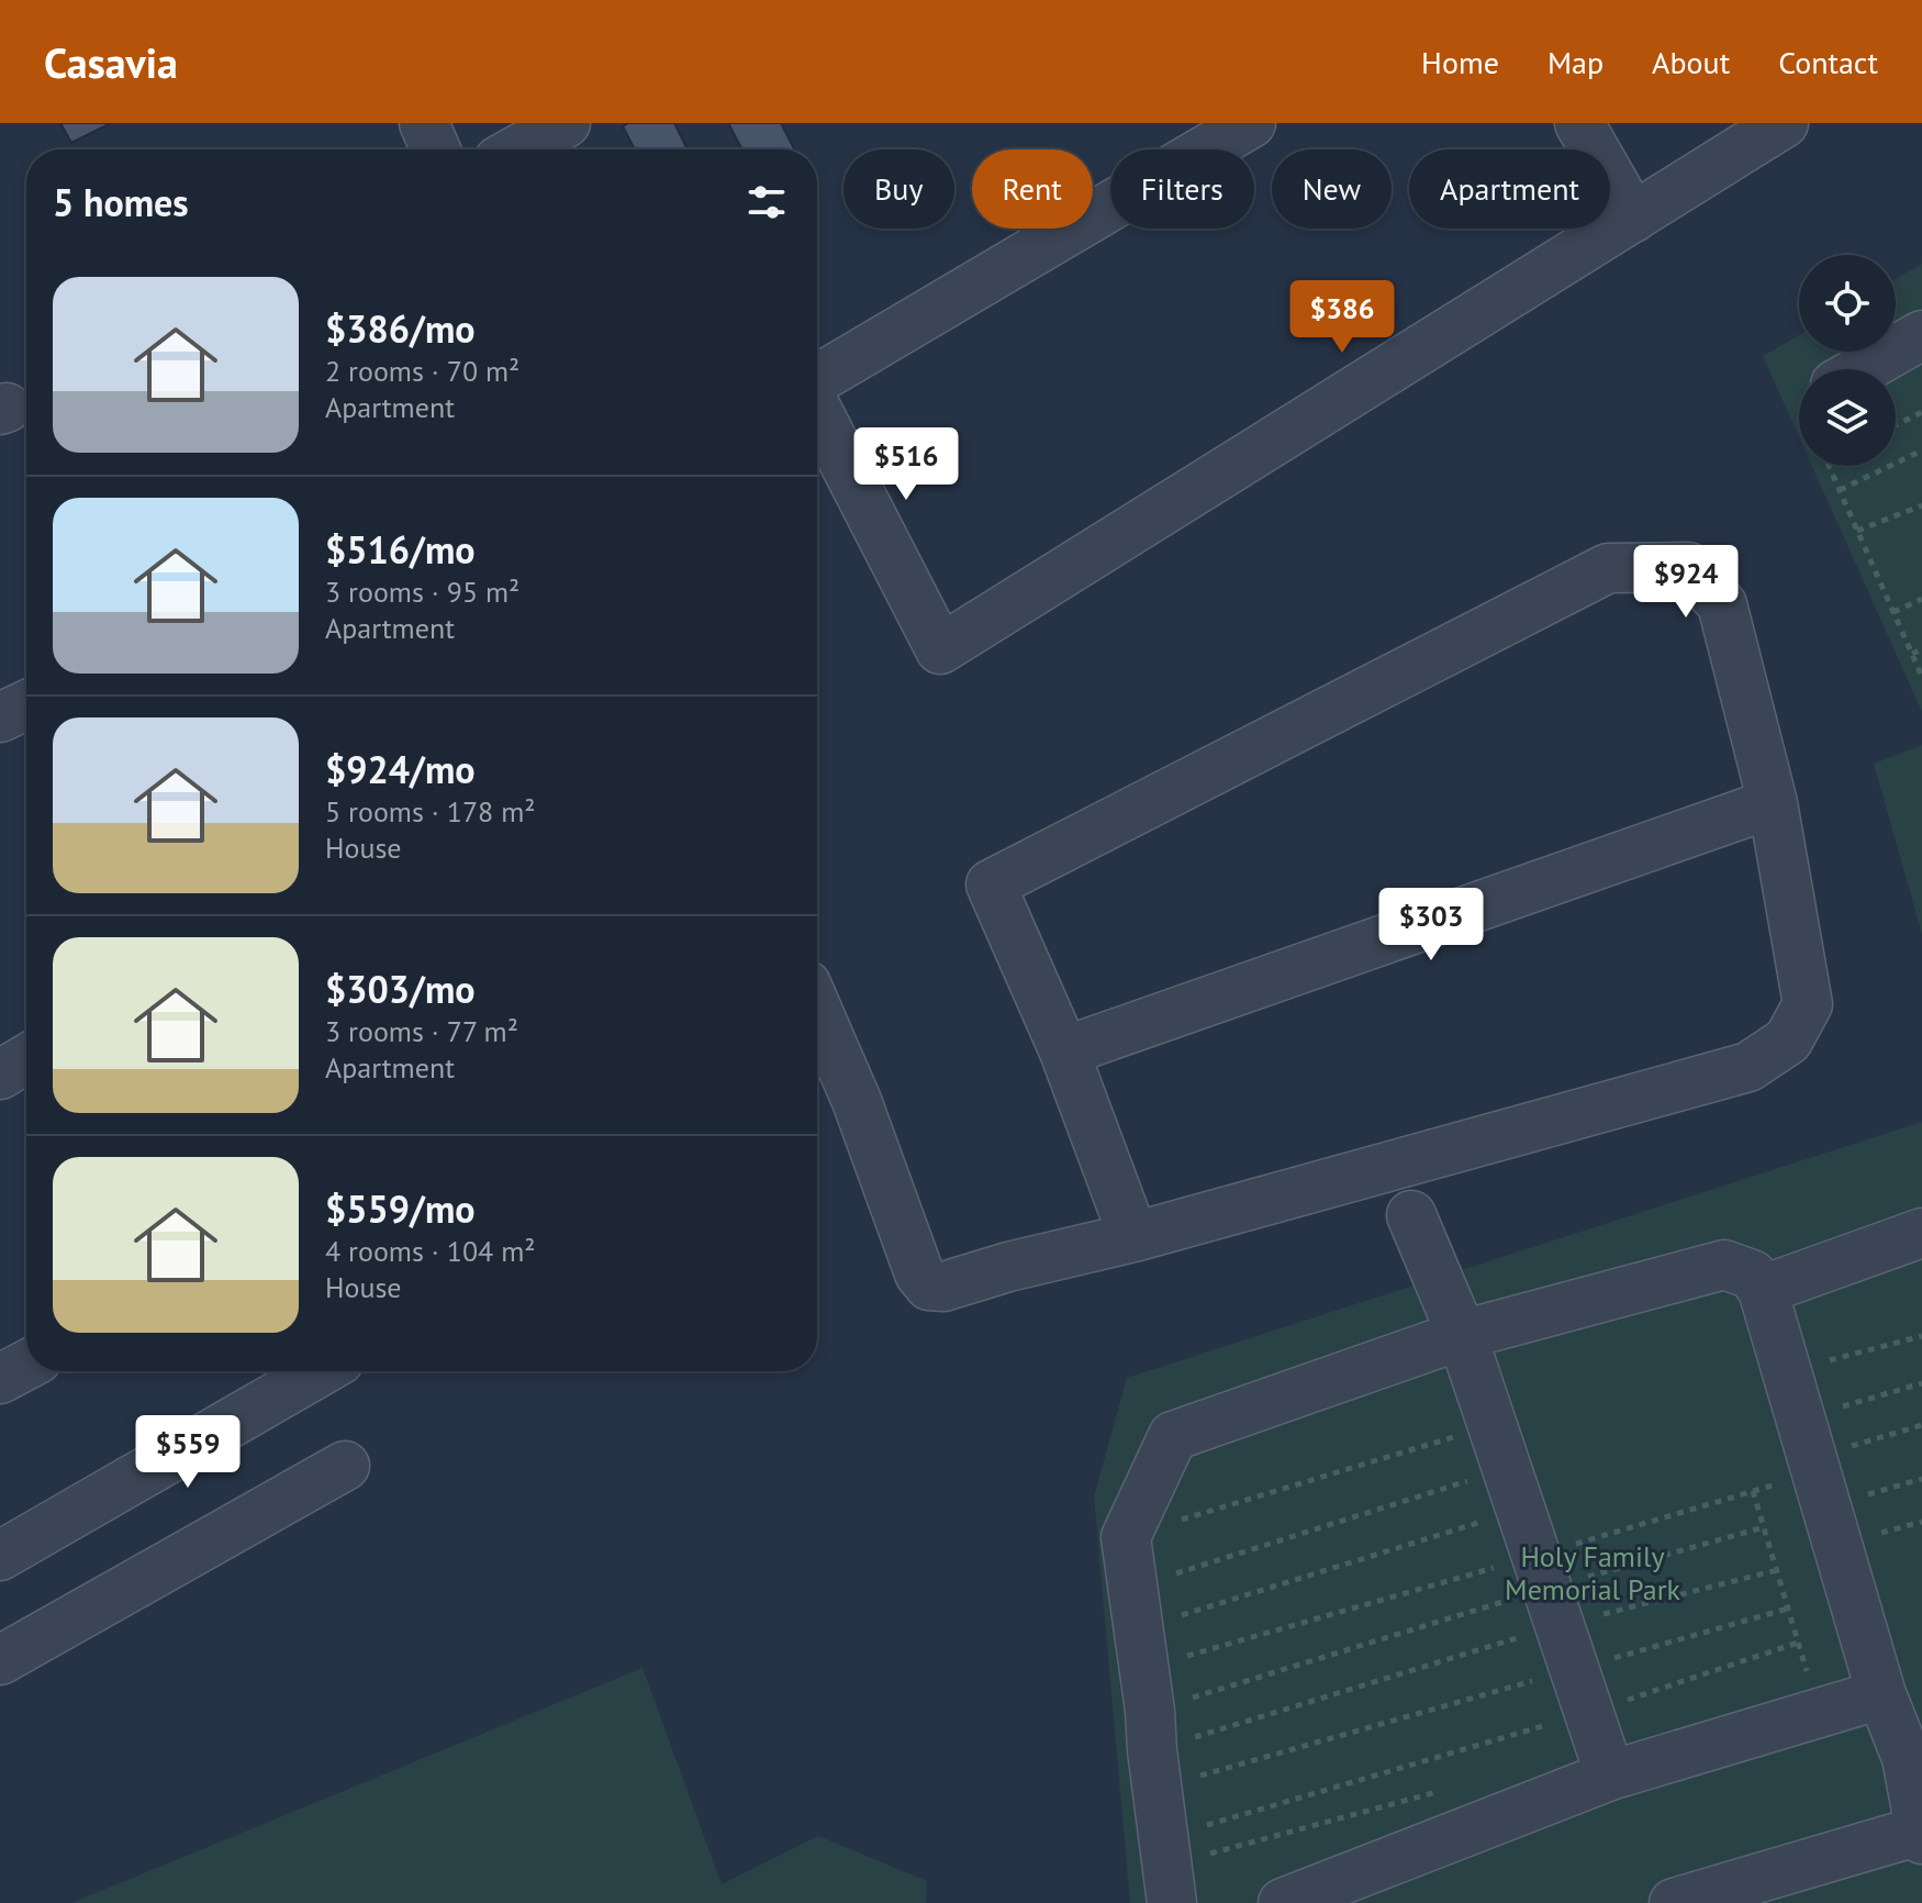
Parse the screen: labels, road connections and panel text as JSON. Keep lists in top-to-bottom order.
{
  "parks": ["Holy Family Memorial Park"],
  "page": {
    "header": "Casavia",
    "nav": [
      "Home",
      "Map",
      "About",
      "Contact"
    ],
    "chip": [
      "Buy",
      "Rent",
      "Filters",
      "New",
      "Apartment"
    ],
    "heading": "5 homes",
    "list": [
      {
        "name": "$386/mo",
        "note": "2 rooms · 70 m² · Apartment"
      },
      {
        "name": "$516/mo",
        "note": "3 rooms · 95 m² · Apartment"
      },
      {
        "name": "$924/mo",
        "note": "5 rooms · 178 m² · House"
      },
      {
        "name": "$303/mo",
        "note": "3 rooms · 77 m² · Apartment"
      },
      {
        "name": "$559/mo",
        "note": "4 rooms · 104 m² · House"
      }
    ],
    "price": [
      "$386",
      "$516",
      "$924",
      "$303",
      "$559"
    ]
  }
}
